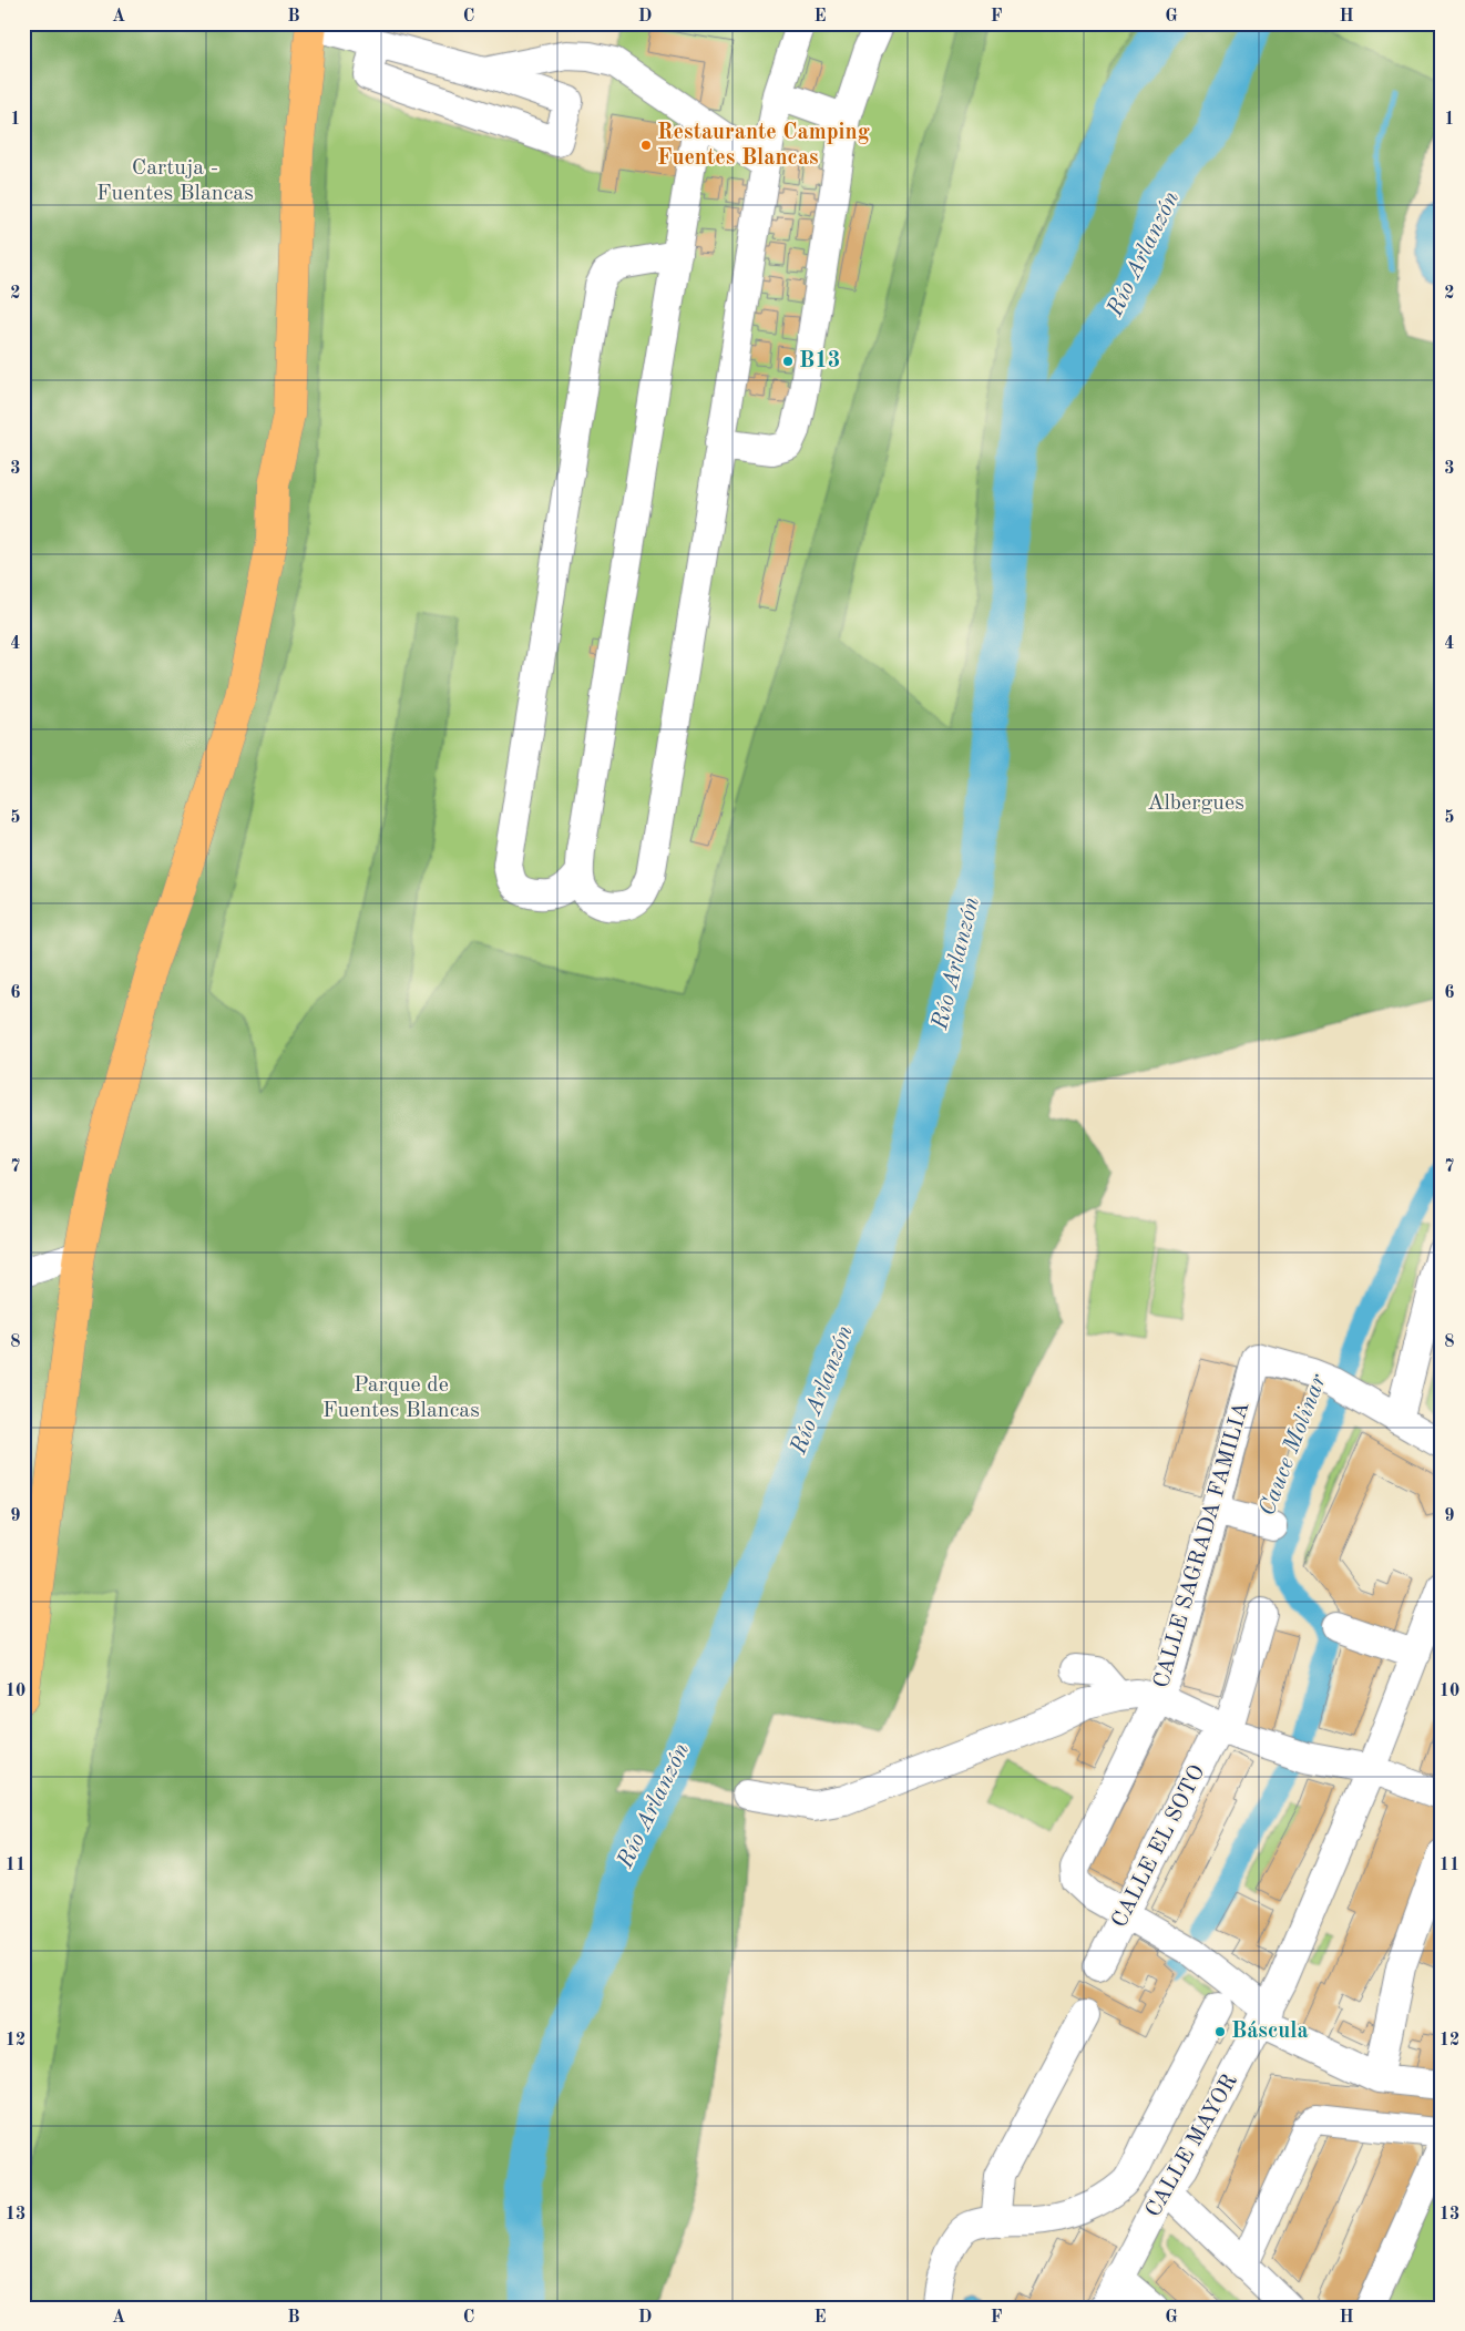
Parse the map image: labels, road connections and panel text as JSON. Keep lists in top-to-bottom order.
{
  "streets": {
    "street": ["CALLE SAGRADA FAMILIA", "CALLE EL SOTO", "CALLE MAYOR"]
  },
  "crossings": [
    ["CALLE SAGRADA FAMILIA", "CALLE EL SOTO"]
  ],
  "water": ["Río Arlanzón", "Cauce Molinar"],
  "parks": ["Cartuja - Fuentes Blancas", "Albergues", "Parque de Fuentes Blancas"],
  "places": ["Restaurante Camping Fuentes Blancas", "B13", "Báscula"],
  "grid": {
    "columns": [
      "A",
      "B",
      "C",
      "D",
      "E",
      "F",
      "G",
      "H"
    ],
    "rows": [
      "1",
      "2",
      "3",
      "4",
      "5",
      "6",
      "7",
      "8",
      "9",
      "10",
      "11",
      "12",
      "13"
    ]
  }
}
